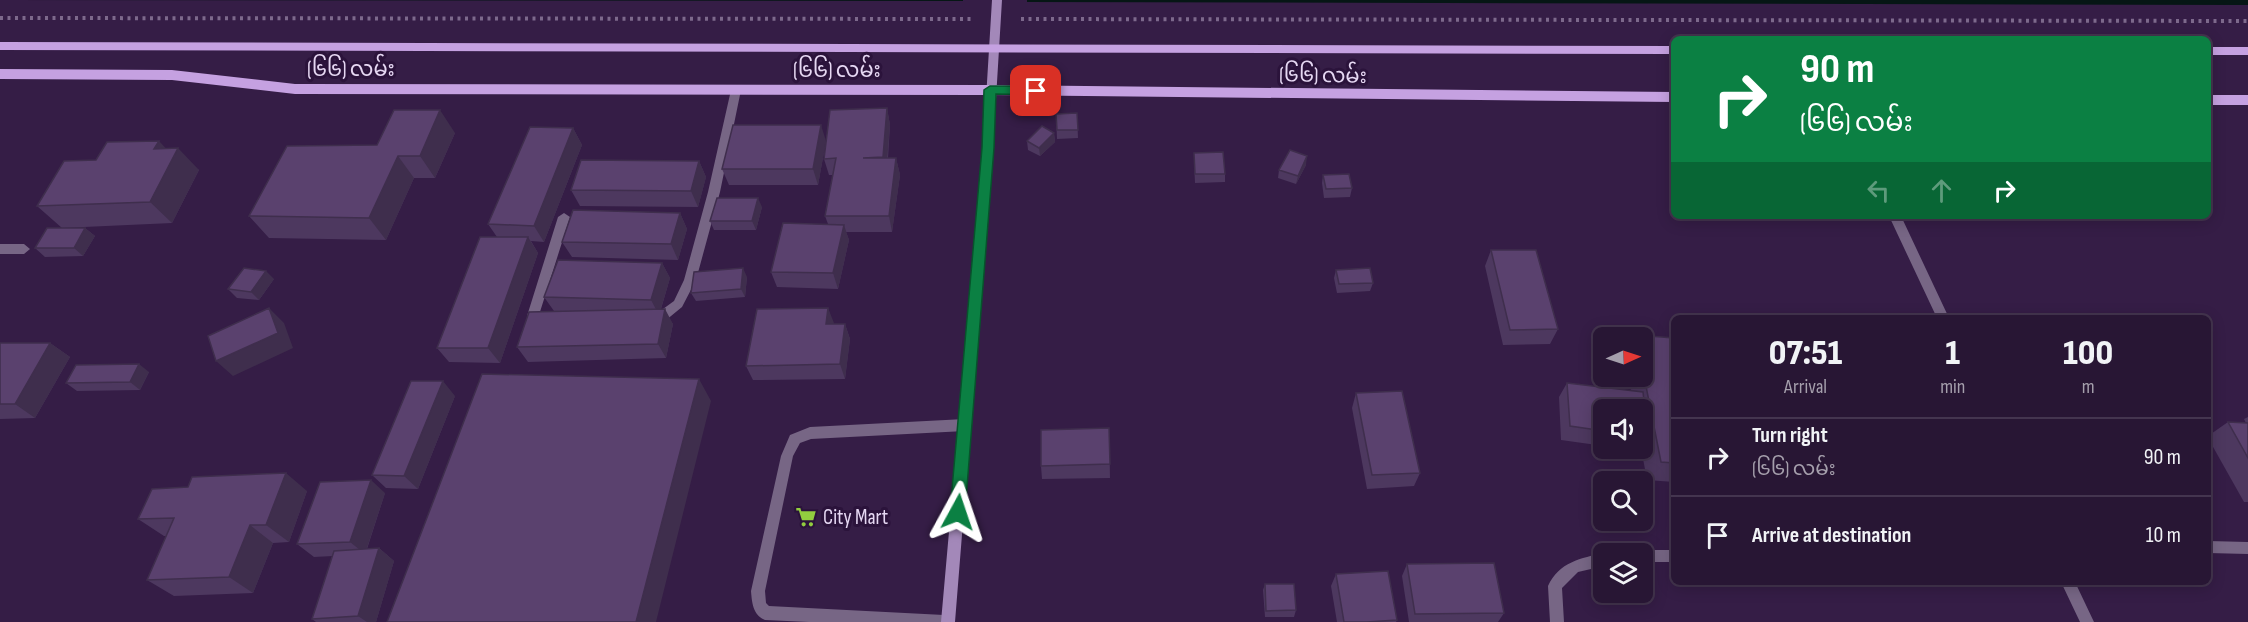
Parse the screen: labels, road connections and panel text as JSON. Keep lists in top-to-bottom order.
{
  "streets": {
    "main road": ["(၆၆) လမ်း"]
  },
  "places": {
    "supermarket": ["City Mart"]
  },
  "north": "right",
  "page": {
    "turn": ["90 m", "(၆၆) လမ်း"],
    "eta": [
      "07:51",
      "Arrival",
      "1",
      "min",
      "100",
      "m"
    ],
    "list": [
      {
        "name": "Turn right",
        "note": "(၆၆) လမ်း",
        "value": "90 m"
      },
      {
        "name": "Arrive at destination",
        "value": "10 m"
      }
    ]
  }
}
